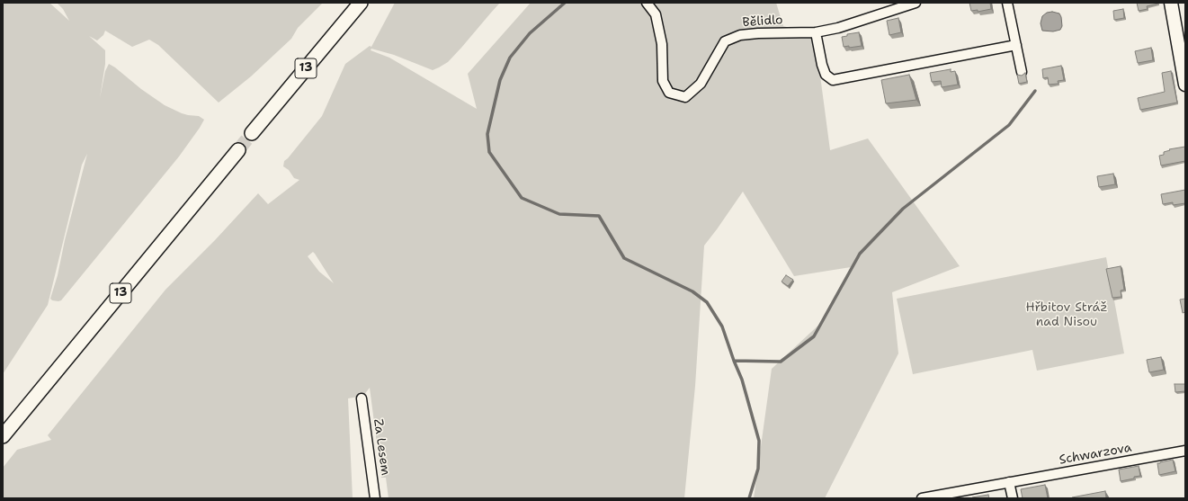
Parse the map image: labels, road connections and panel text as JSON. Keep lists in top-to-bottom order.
{
  "streets": {
    "main road": ["13"],
    "street": ["Bělidlo", "Za Lesem", "Schwarzova"]
  },
  "parks": ["Hřbitov Stráž nad Nisou"]
}
